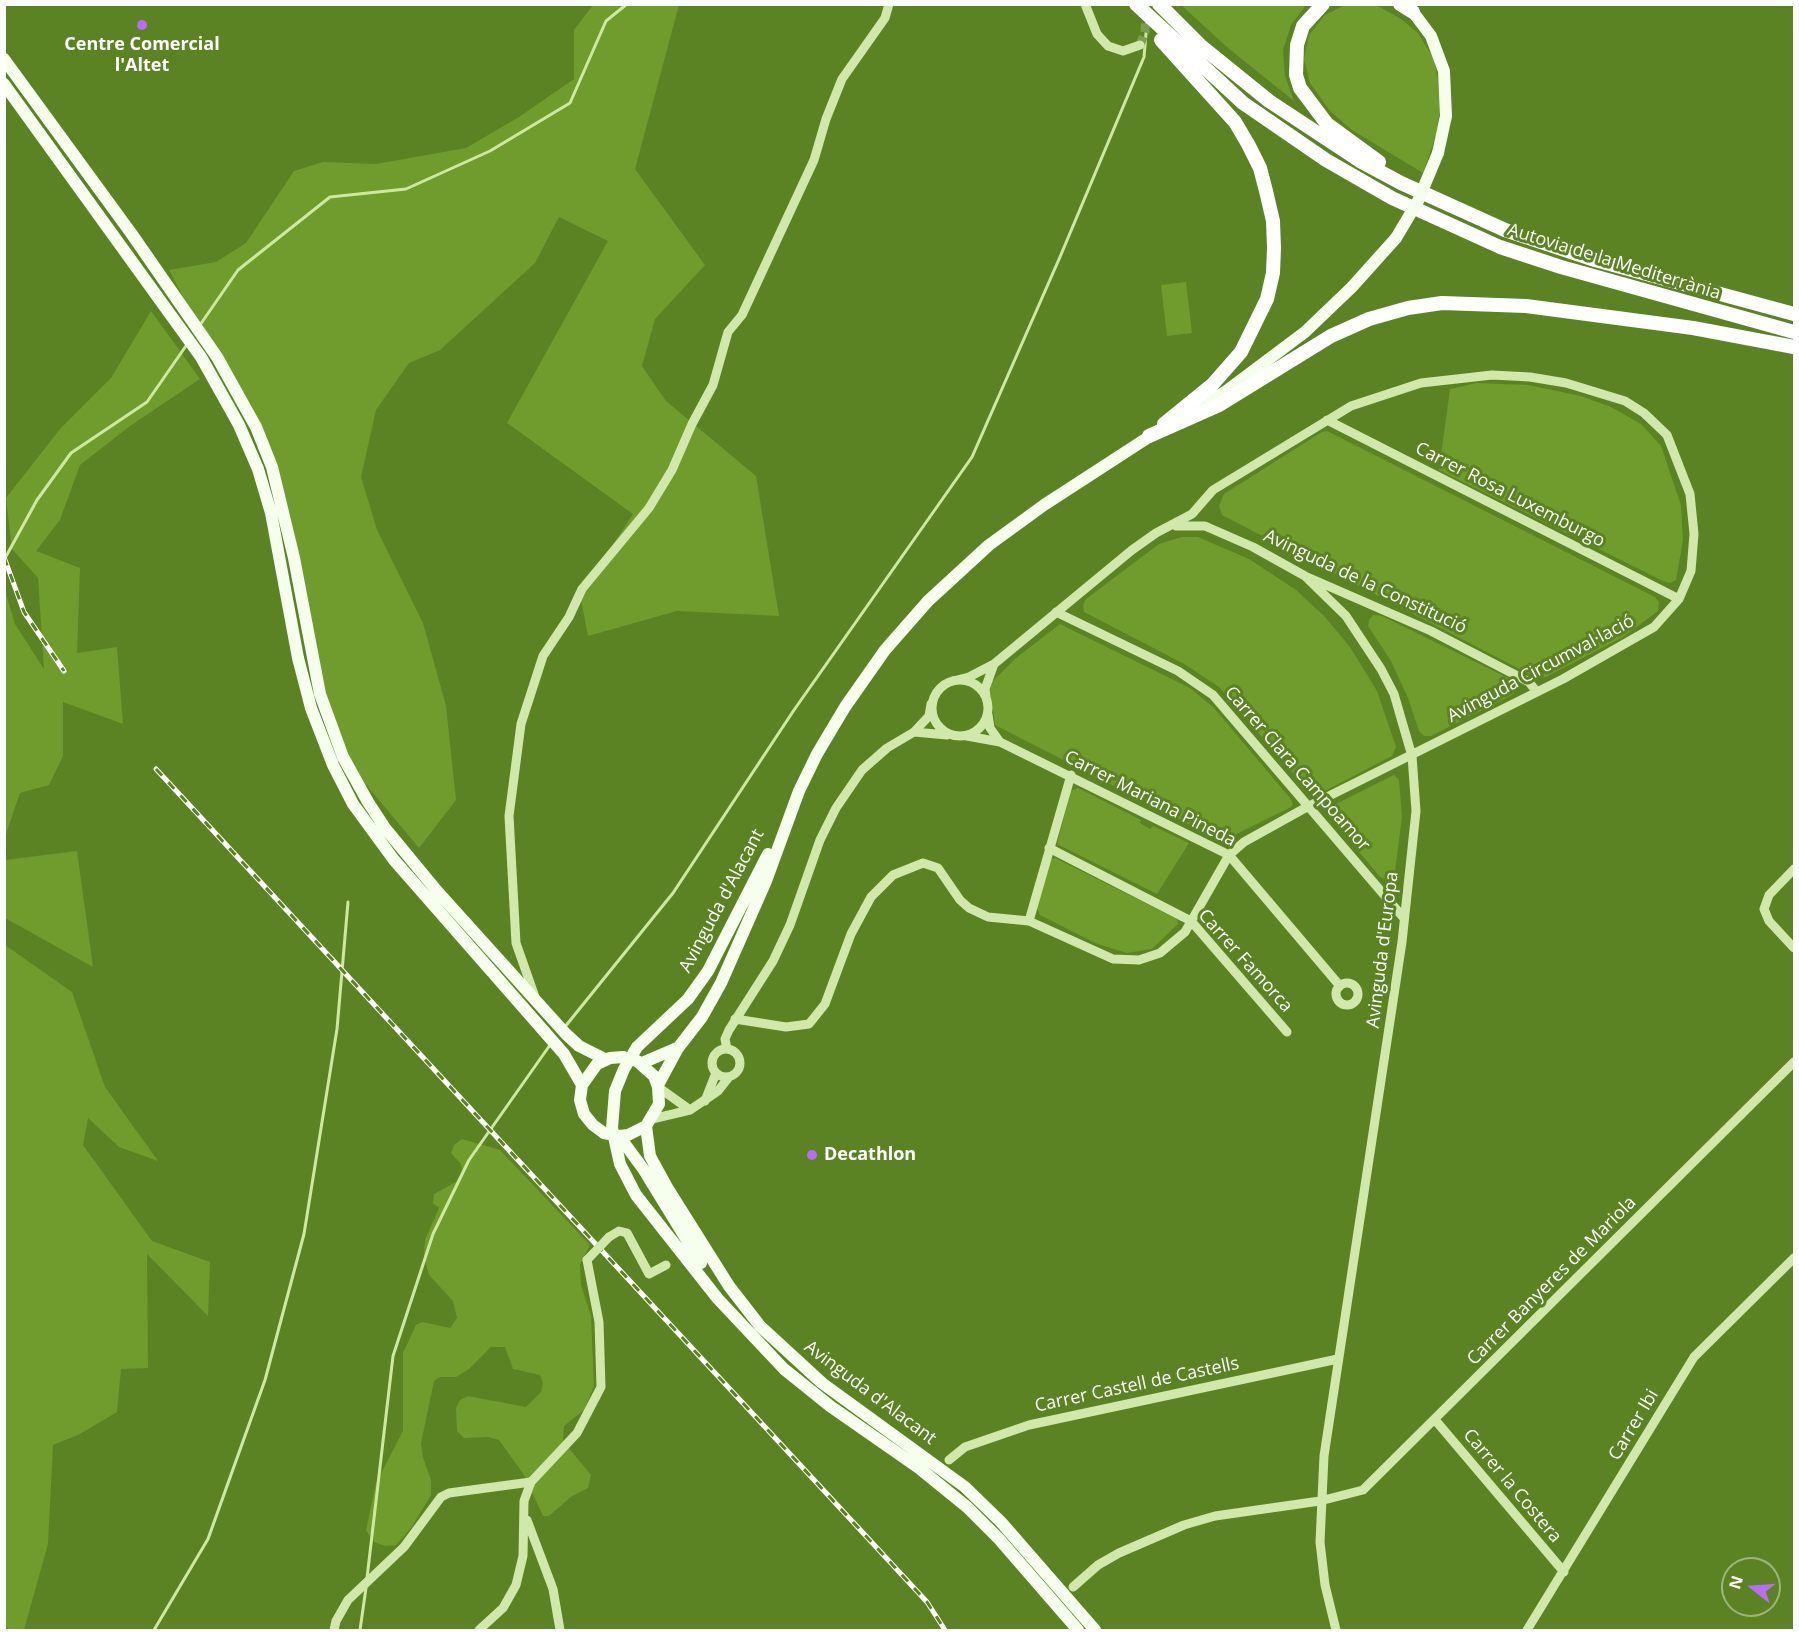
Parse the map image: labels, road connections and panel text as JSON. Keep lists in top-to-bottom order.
{
  "streets": {
    "highway": ["Autovia de la Mediterrània"],
    "main road": ["Avinguda d'Alacant"],
    "street": [
      "Carrer Rosa Luxemburgo",
      "Avinguda de la Constitució",
      "Avinguda Circumval·lació",
      "Carrer Clara Campoamor",
      "Carrer Mariana Pineda",
      "Avinguda d'Europa",
      "Carrer Famorca",
      "Carrer Banyeres de Mariola",
      "Carrer Castell de Castells",
      "Carrer Ibi",
      "Carrer la Costera"
    ]
  },
  "crossings": [
    ["Carrer Rosa Luxemburgo", "Avinguda Circumval·lació"],
    ["Avinguda de la Constitució", "Avinguda Circumval·lació"],
    ["Avinguda de la Constitució", "Avinguda d'Europa"],
    ["Avinguda Circumval·lació", "Carrer Clara Campoamor"],
    ["Avinguda Circumval·lació", "Carrer Mariana Pineda"],
    ["Avinguda Circumval·lació", "Avinguda d'Europa"],
    ["Avinguda Circumval·lació", "Carrer Famorca"],
    ["Carrer Clara Campoamor", "Avinguda d'Europa"],
    ["Avinguda d'Europa", "Carrer Banyeres de Mariola"],
    ["Avinguda d'Europa", "Carrer Castell de Castells"],
    ["Carrer Banyeres de Mariola", "Carrer la Costera"],
    ["Carrer Ibi", "Carrer la Costera"]
  ],
  "places": ["Centre Comercial l'Altet", "Decathlon"],
  "north": "left"
}
